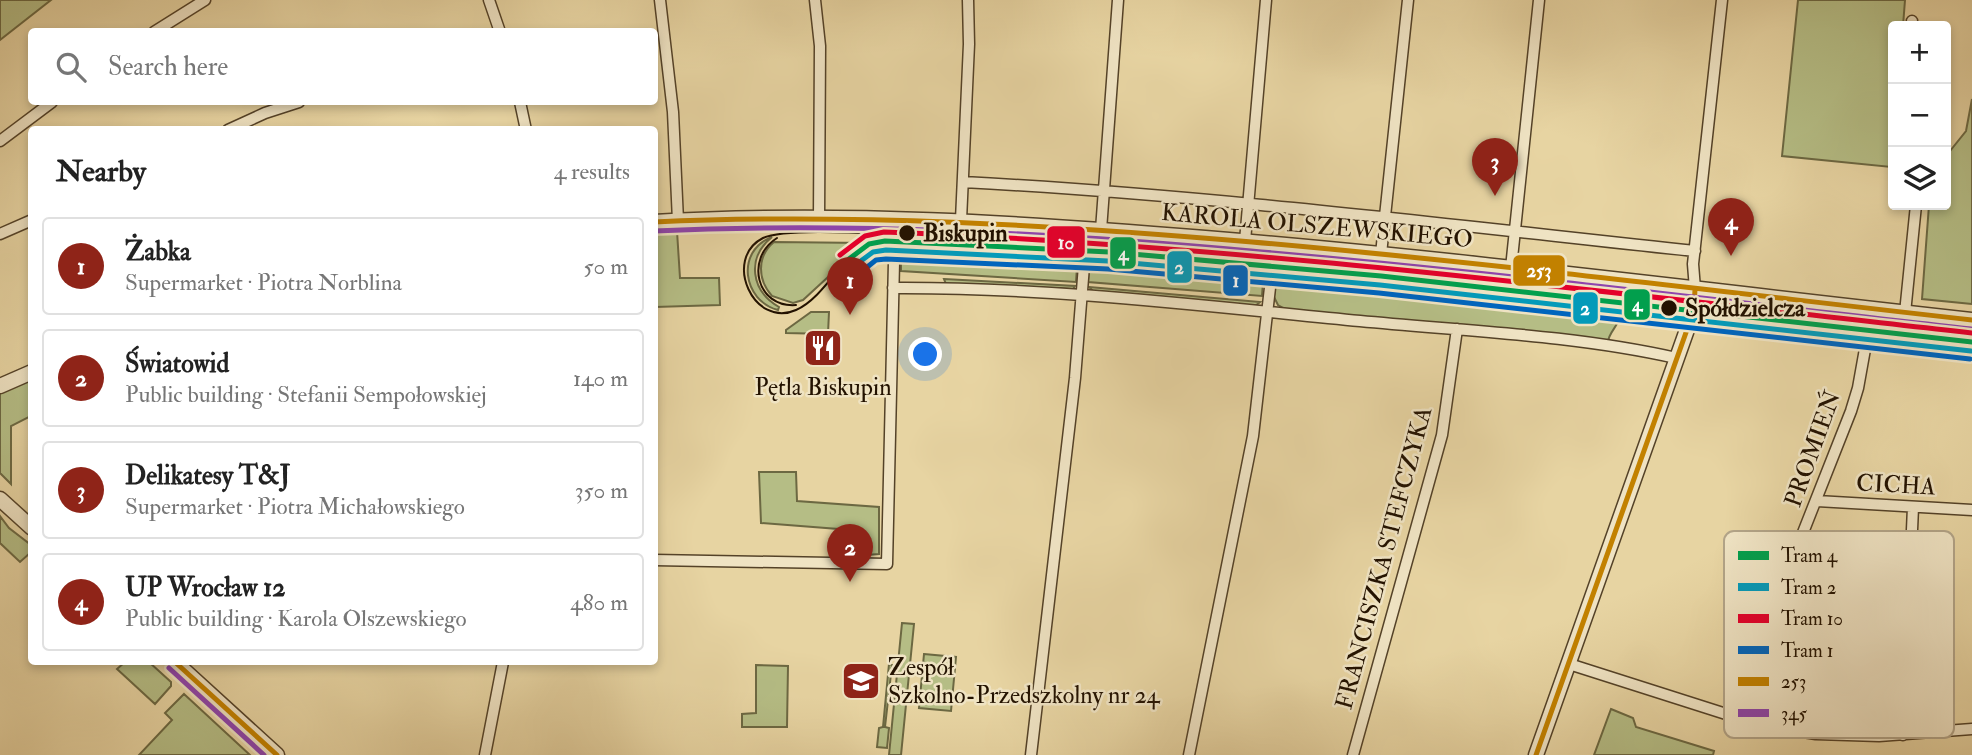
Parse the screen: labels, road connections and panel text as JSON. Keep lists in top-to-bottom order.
{
  "streets": {
    "street": [
      "KAROLA OLSZEWSKIEGO",
      "PROMIEŃ",
      "CICHA",
      "FRANCISZKA STEFCZYKA"
    ]
  },
  "crossings": [
    ["KAROLA OLSZEWSKIEGO", "PROMIEŃ"],
    ["PROMIEŃ", "CICHA"]
  ],
  "places": {
    "other": ["Biskupin", "Spółdzielcza"],
    "restaurant": ["Pętla Biskupin"],
    "school or university": ["Zespół Szkolno-Przedszkolny nr 24"]
  },
  "lines": [
    "transit line 253",
    "transit line 345",
    "tram line 10",
    "tram line 4",
    "tram line 2",
    "tram line 1"
  ],
  "legend": [
    "Tram 4",
    "Tram 2",
    "Tram 10",
    "Tram 1",
    "253",
    "345"
  ],
  "page": {
    "map_buttons": ["+", "−"],
    "search": "Search here",
    "heading": ["Nearby", "4 results"],
    "pins": [
      "3",
      "4",
      "1",
      "2"
    ],
    "list": [
      {
        "mark": "1",
        "name": "Żabka",
        "note": "Supermarket · Piotra Norblina",
        "value": "50 m"
      },
      {
        "mark": "2",
        "name": "Światowid",
        "note": "Public building · Stefanii Sempołowskiej",
        "value": "140 m"
      },
      {
        "mark": "3",
        "name": "Delikatesy T&J",
        "note": "Supermarket · Piotra Michałowskiego",
        "value": "350 m"
      },
      {
        "mark": "4",
        "name": "UP Wrocław 12",
        "note": "Public building · Karola Olszewskiego",
        "value": "480 m"
      }
    ]
  }
}
